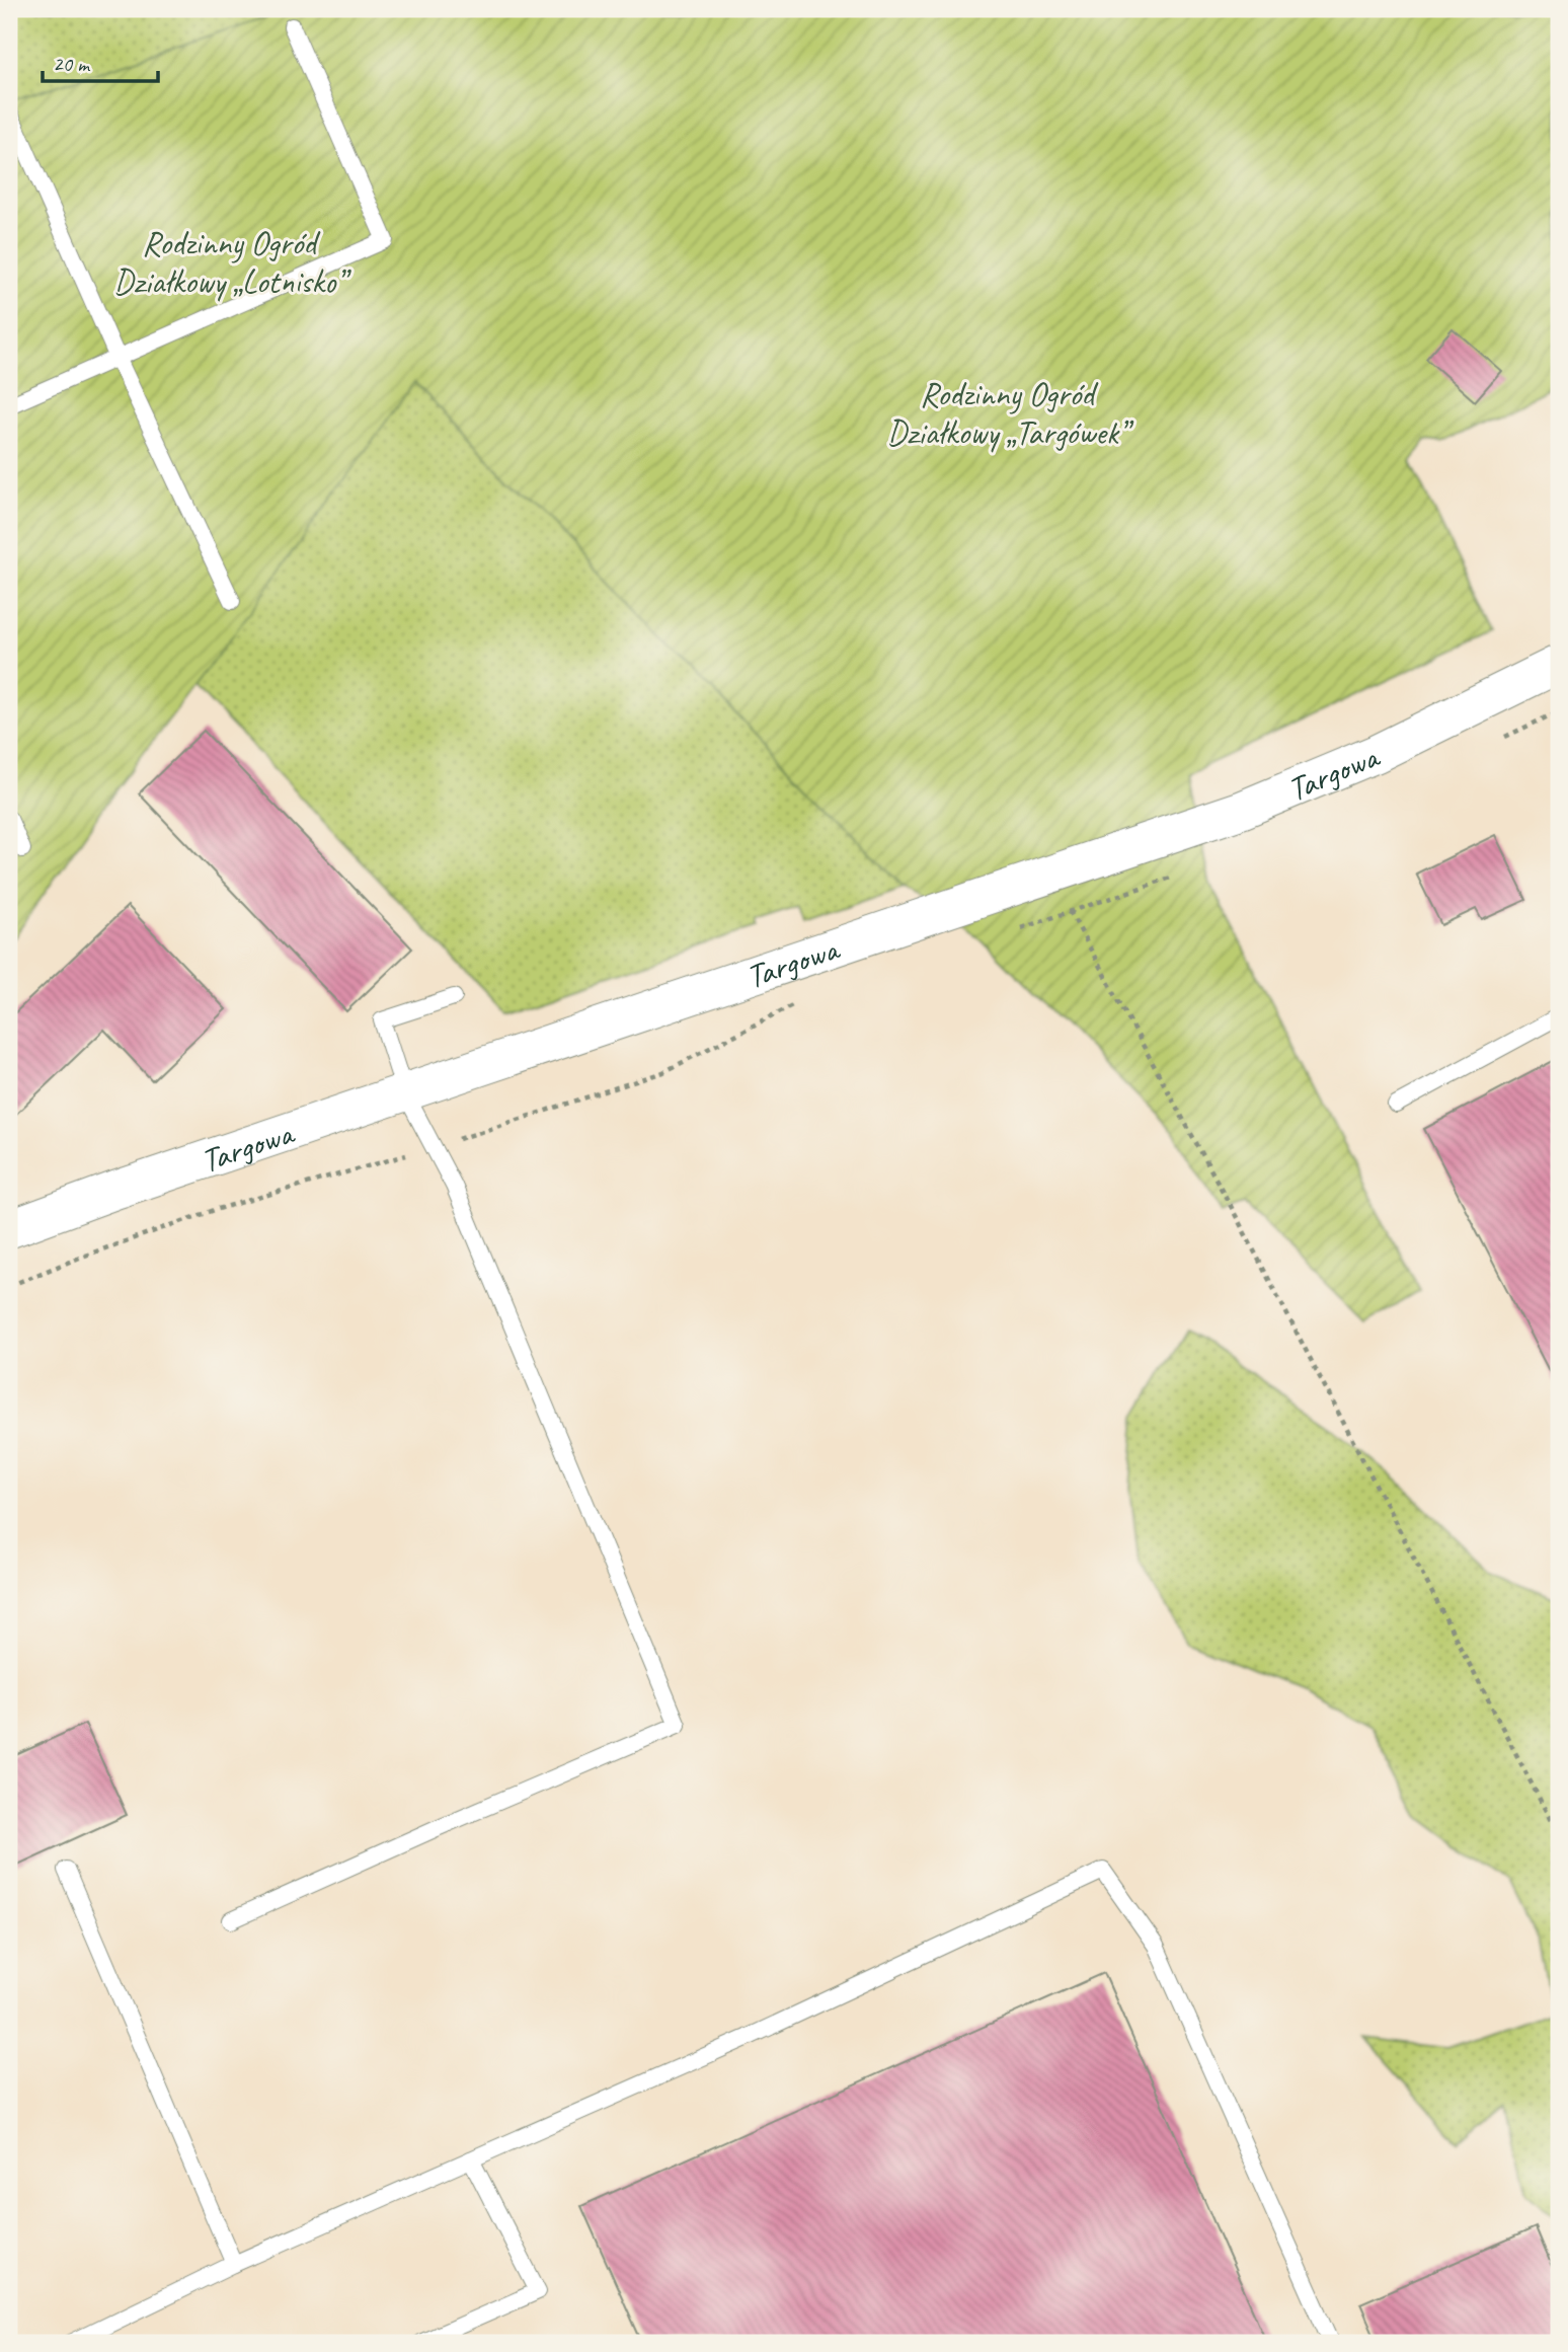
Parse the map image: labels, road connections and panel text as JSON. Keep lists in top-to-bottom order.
{
  "streets": {
    "street": ["Targowa"]
  },
  "parks": ["Rodzinny Ogród Działkowy „Lotnisko”", "Rodzinny Ogród Działkowy „Targówek”"],
  "scale_bar": "20 m"
}
